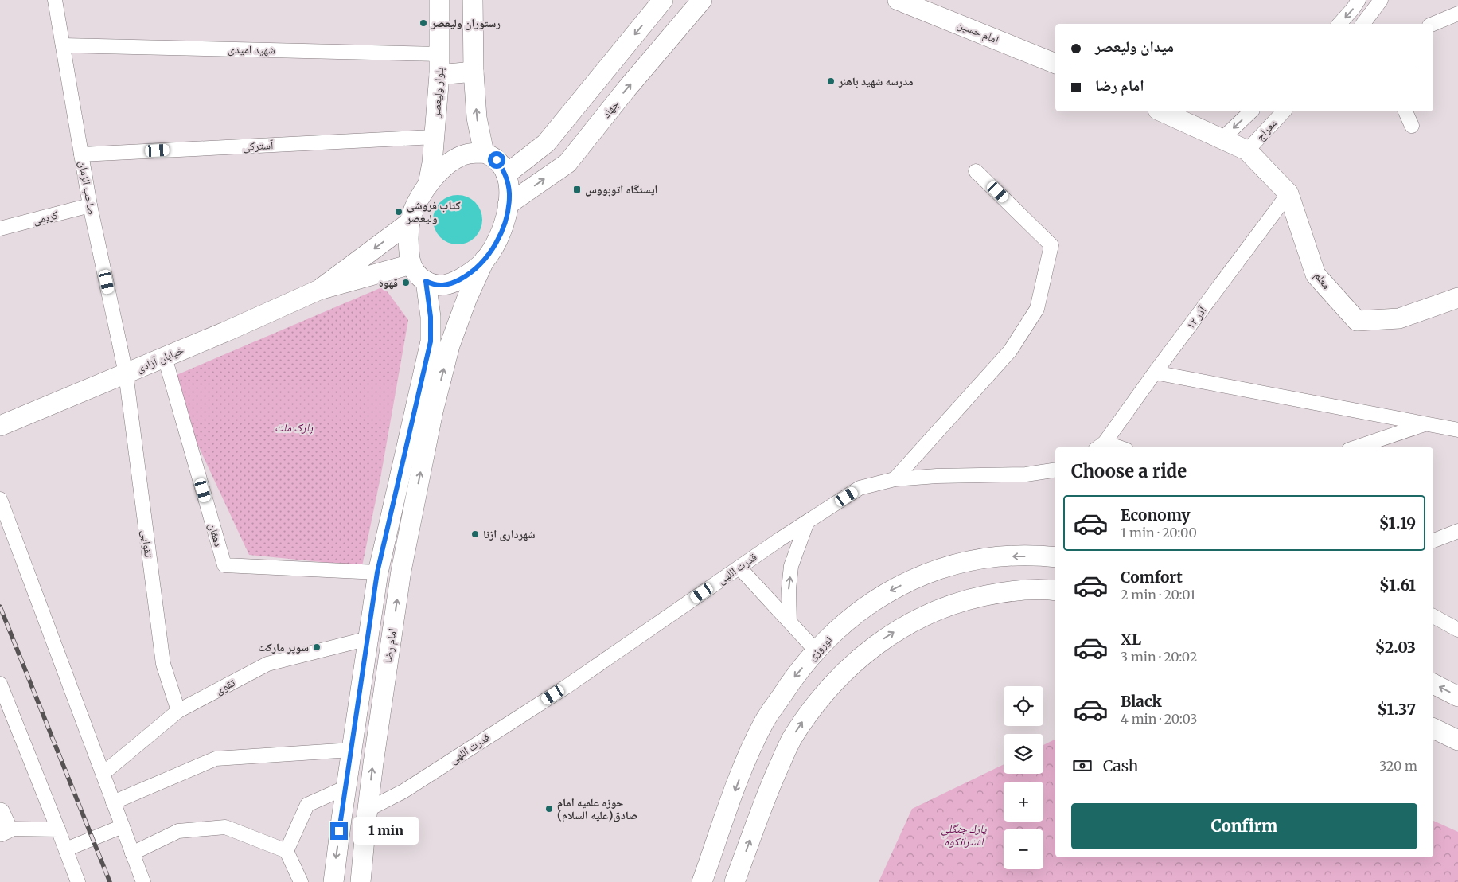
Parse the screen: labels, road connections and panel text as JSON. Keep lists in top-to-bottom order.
{
  "streets": {
    "main road": [
      "امام حسین",
      "بلوار ولیعصر",
      "جهاد",
      "معلم",
      "خیابان آزادی",
      "امام رضا",
      "نوروزی"
    ],
    "street": [
      "شهید امیدی",
      "معراج",
      "آسترکی",
      "صاحب الزمان",
      "کریمی",
      "۱۲ آذر",
      "دهقان",
      "تقوایی",
      "قدرت اللهی",
      "تقوی"
    ]
  },
  "crossings": [
    ["شهید امیدی", "بلوار ولیعصر"],
    ["شهید امیدی", "صاحب الزمان"],
    ["بلوار ولیعصر", "جهاد"],
    ["بلوار ولیعصر", "آسترکی"],
    ["بلوار ولیعصر", "امام رضا"],
    ["جهاد", "امام رضا"],
    ["معراج", "معلم"],
    ["آسترکی", "صاحب الزمان"],
    ["صاحب الزمان", "کریمی"],
    ["صاحب الزمان", "خیابان آزادی"],
    ["صاحب الزمان", "تقوایی"],
    ["معلم", "۱۲ آذر"],
    ["خیابان آزادی", "دهقان"],
    ["خیابان آزادی", "تقوایی"],
    ["دهقان", "امام رضا"],
    ["تقوایی", "تقوی"],
    ["قدرت اللهی", "امام رضا"],
    ["امام رضا", "تقوی"]
  ],
  "parks": ["پارک ملت", "پارك جنگلي اشترانكوه"],
  "places": {
    "other": [
      "رستوران ولیعصر",
      "مدرسه شهید باهنر",
      "کتاب فروشی ولیعصر",
      "قهوه",
      "شهرداری ازنا",
      "سوپر مارکت",
      "حوزه علمیه امام صادق(علیه السلام)"
    ],
    "transit": ["ایستگاه اتوبووس"]
  },
  "page": {
    "banner": ["میدان ولیعصر", "امام رضا"],
    "heading": "Choose a ride",
    "list": [
      {
        "name": "Economy",
        "note": "1 min · 20:00",
        "value": "$1.19"
      },
      {
        "name": "Comfort",
        "note": "2 min · 20:01",
        "value": "$1.61"
      },
      {
        "name": "XL",
        "note": "3 min · 20:02",
        "value": "$2.03"
      },
      {
        "name": "Black",
        "note": "4 min · 20:03",
        "value": "$1.37"
      }
    ],
    "map_buttons": ["+", "−"],
    "pay": ["Cash", "320 m"],
    "buttons": "Confirm",
    "bubble": "1 min"
  }
}
